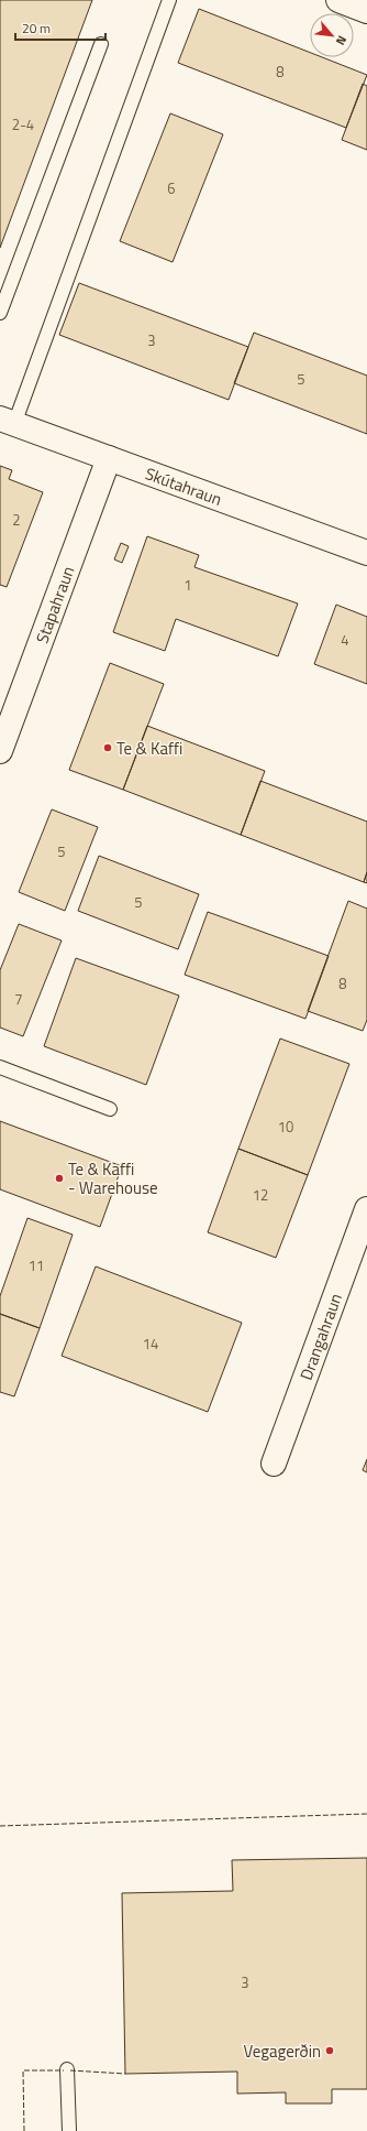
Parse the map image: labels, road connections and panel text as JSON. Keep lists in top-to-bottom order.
{
  "streets": {
    "street": ["Skútahraun", "Stapahraun", "Drangahraun"]
  },
  "crossings": [
    ["Skútahraun", "Stapahraun"]
  ],
  "places": ["Te & Kaffi", "Te & Kaffi - Warehouse", "Vegagerðin"],
  "house_numbers": [
    "8",
    "2-4",
    "6",
    "3",
    "5",
    "2",
    "1",
    "4",
    "5",
    "5",
    "8",
    "7",
    "10",
    "12",
    "11",
    "14",
    "3"
  ],
  "scale_bar": "20 m",
  "north": "bottom right"
}
